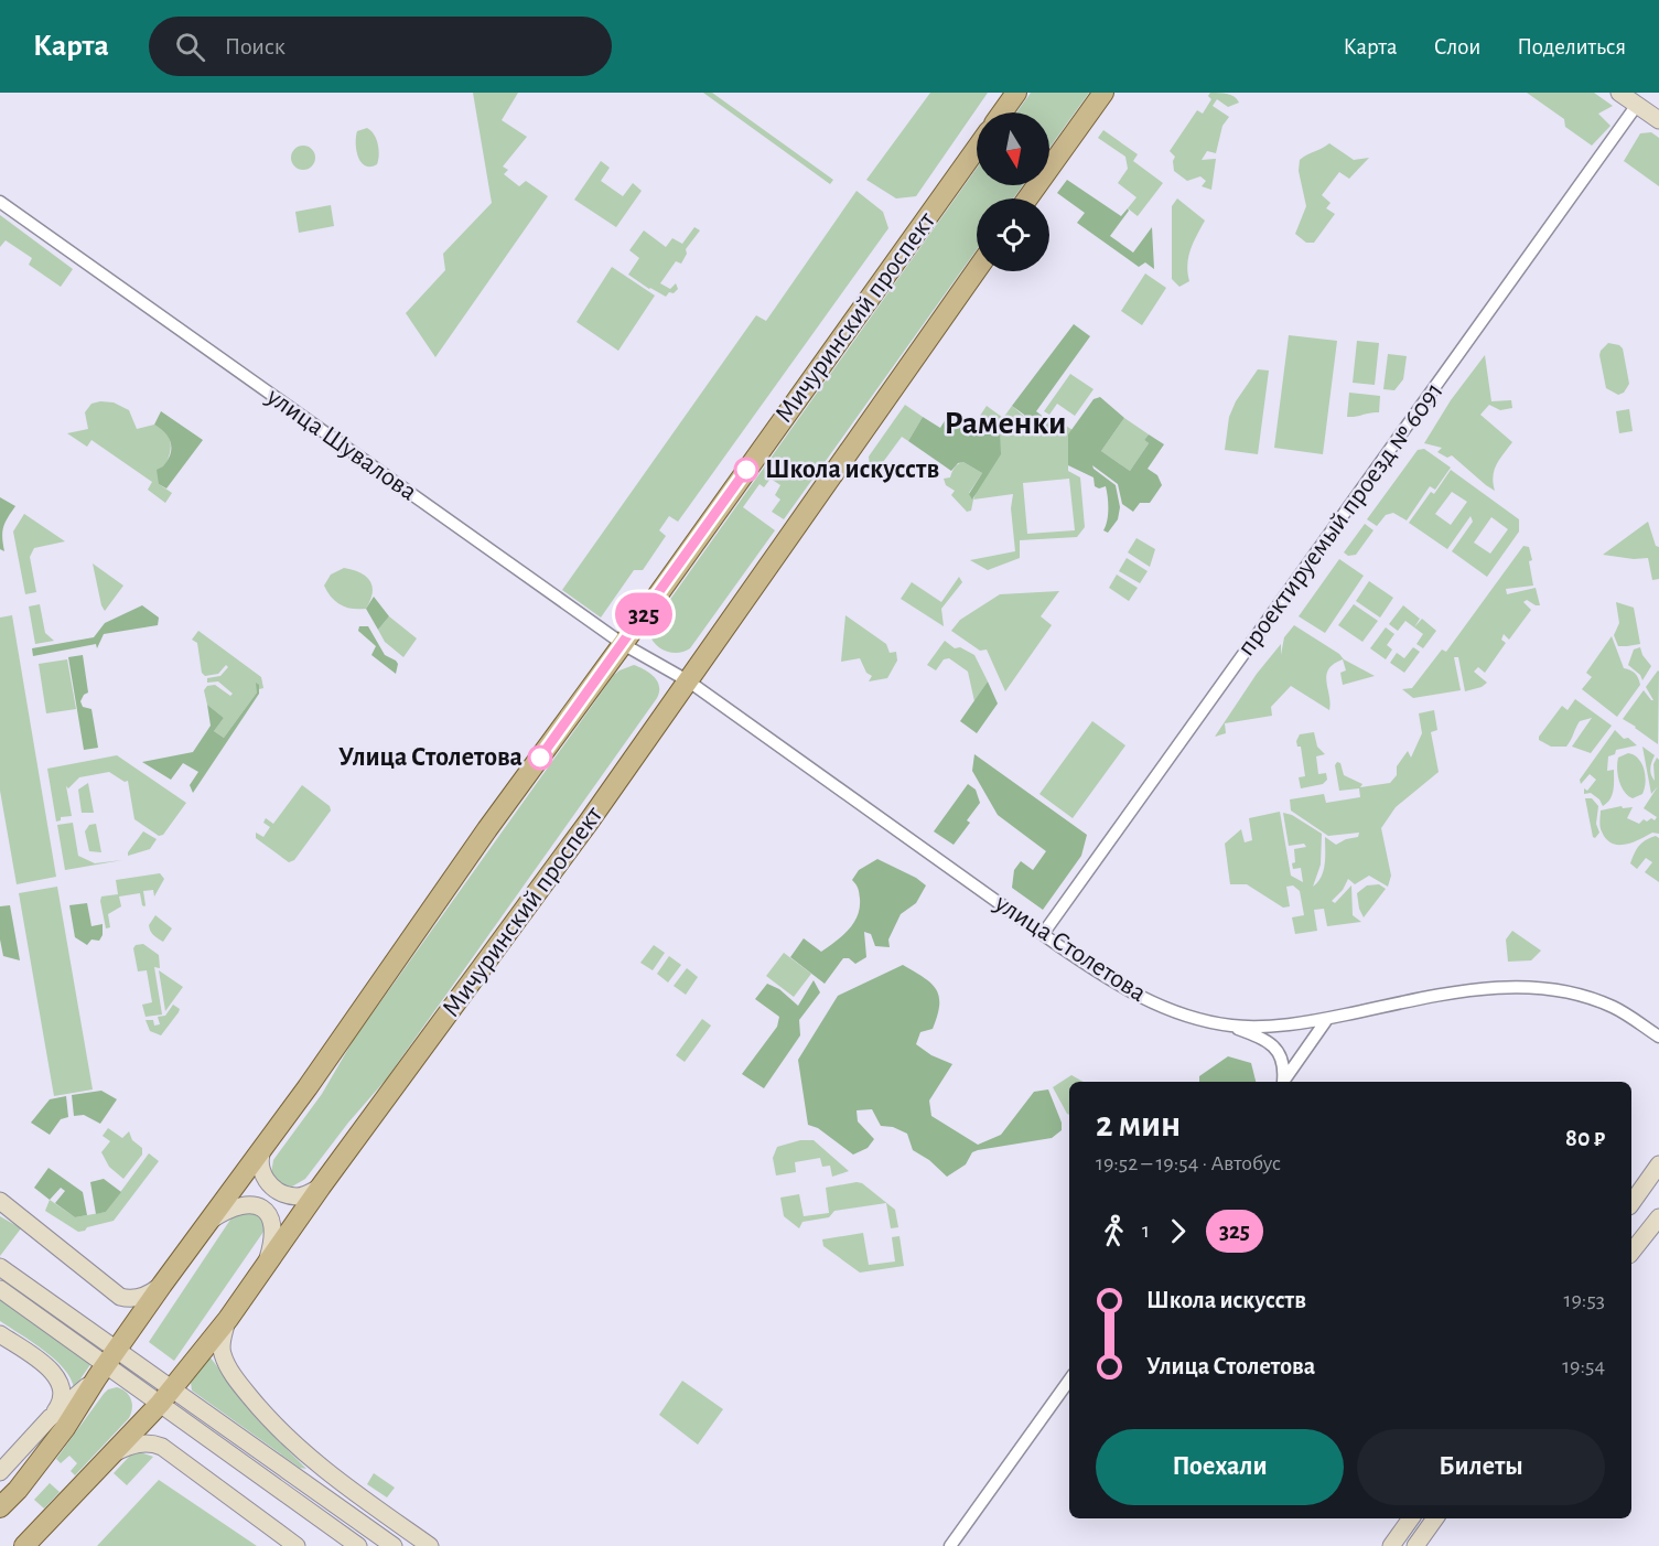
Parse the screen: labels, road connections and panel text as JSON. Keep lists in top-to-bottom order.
{
  "streets": {
    "main road": ["Мичуринский проспект"],
    "street": ["улица Шувалова", "проектируемый проезд № 6091", "улица Столетова"]
  },
  "crossings": [
    ["Мичуринский проспект", "улица Шувалова"],
    ["Мичуринский проспект", "улица Столетова"],
    ["улица Шувалова", "улица Столетова"],
    ["проектируемый проезд № 6091", "улица Столетова"]
  ],
  "districts": ["Раменки"],
  "places": ["Школа искусств", "Улица Столетова"],
  "lines": ["bus line 325"],
  "north": "bottom",
  "page": {
    "header": "Карта",
    "search": "Поиск",
    "nav": ["Карта", "Слои", "Поделиться"],
    "on_map": "325",
    "heading": ["2 мин", "19:52 – 19:54 · Автобус", "80 ₽"],
    "legs": ["1", "325"],
    "list": [
      {
        "name": "Школа искусств",
        "value": "19:53"
      },
      {
        "name": "Улица Столетова",
        "value": "19:54"
      }
    ],
    "buttons": ["Поехали", "Билеты"]
  }
}
